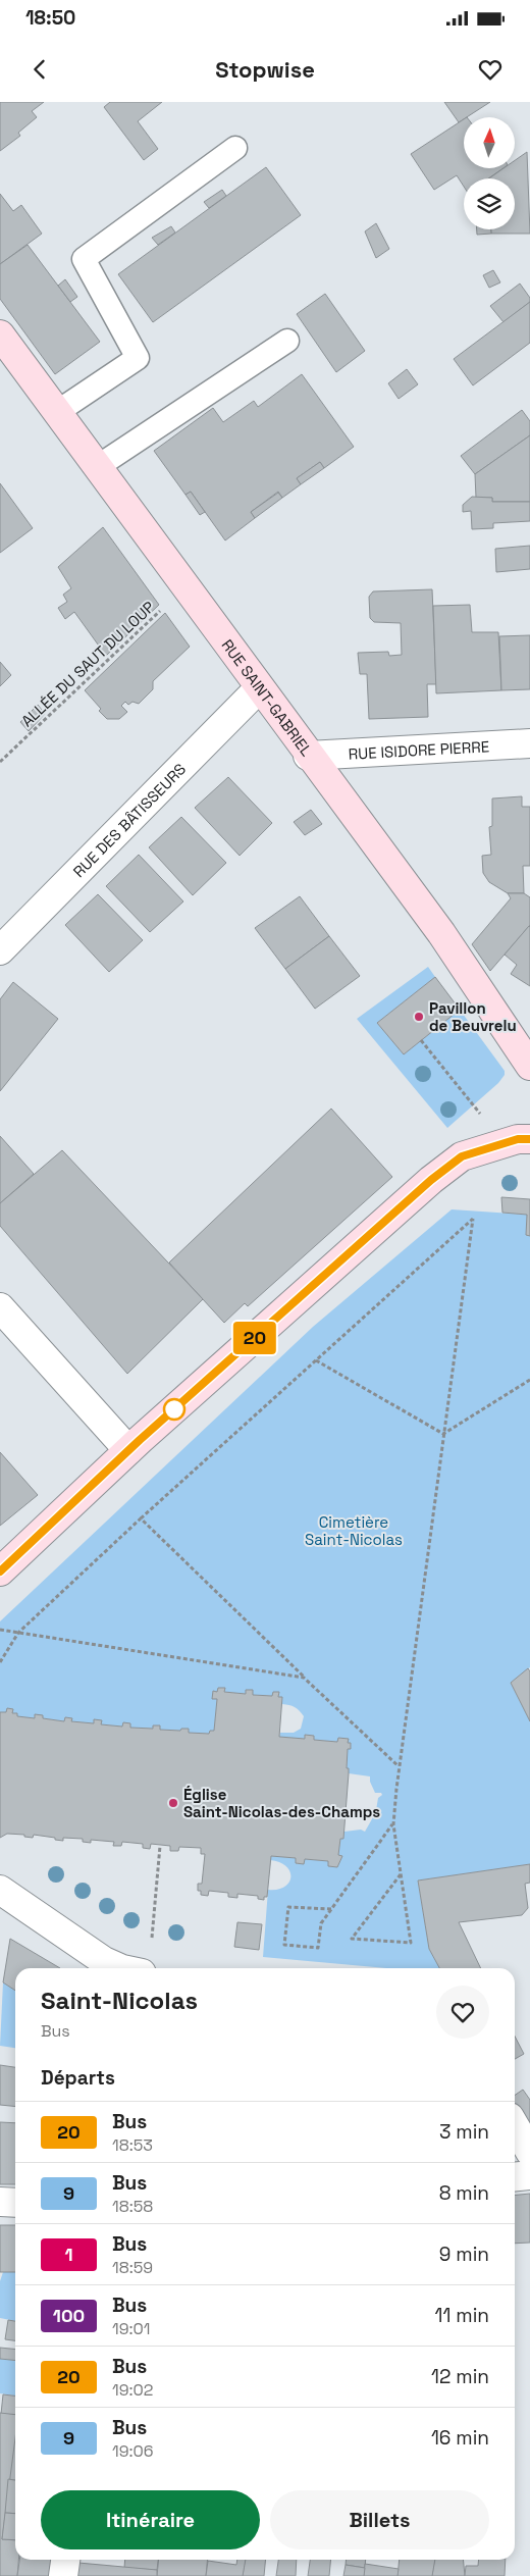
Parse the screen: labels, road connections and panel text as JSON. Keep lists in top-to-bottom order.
{
  "streets": {
    "street": ["RUE SAINT-GABRIEL", "RUE ISIDORE PIERRE", "RUE DES BÂTISSEURS"],
    "path": ["ALLÉE DU SAUT DU LOUP"]
  },
  "crossings": [
    ["RUE SAINT-GABRIEL", "RUE ISIDORE PIERRE"],
    ["RUE SAINT-GABRIEL", "RUE DES BÂTISSEURS"]
  ],
  "parks": ["Cimetière Saint-Nicolas"],
  "places": ["Pavillon de Beuvrelu", "Église Saint-Nicolas-des-Champs"],
  "lines": ["bus line 20"],
  "north": "top",
  "page": {
    "status": "18:50",
    "header": "Stopwise",
    "on_map": "20",
    "heading": [
      ["Saint-Nicolas", "Bus"],
      "Départs"
    ],
    "list": [
      {
        "mark": "20",
        "name": "Bus",
        "note": "18:53",
        "value": "3 min"
      },
      {
        "mark": "9",
        "name": "Bus",
        "note": "18:58",
        "value": "8 min"
      },
      {
        "mark": "1",
        "name": "Bus",
        "note": "18:59",
        "value": "9 min"
      },
      {
        "mark": "100",
        "name": "Bus",
        "note": "19:01",
        "value": "11 min"
      },
      {
        "mark": "20",
        "name": "Bus",
        "note": "19:02",
        "value": "12 min"
      },
      {
        "mark": "9",
        "name": "Bus",
        "note": "19:06",
        "value": "16 min"
      }
    ],
    "buttons": ["Itinéraire", "Billets"]
  }
}
